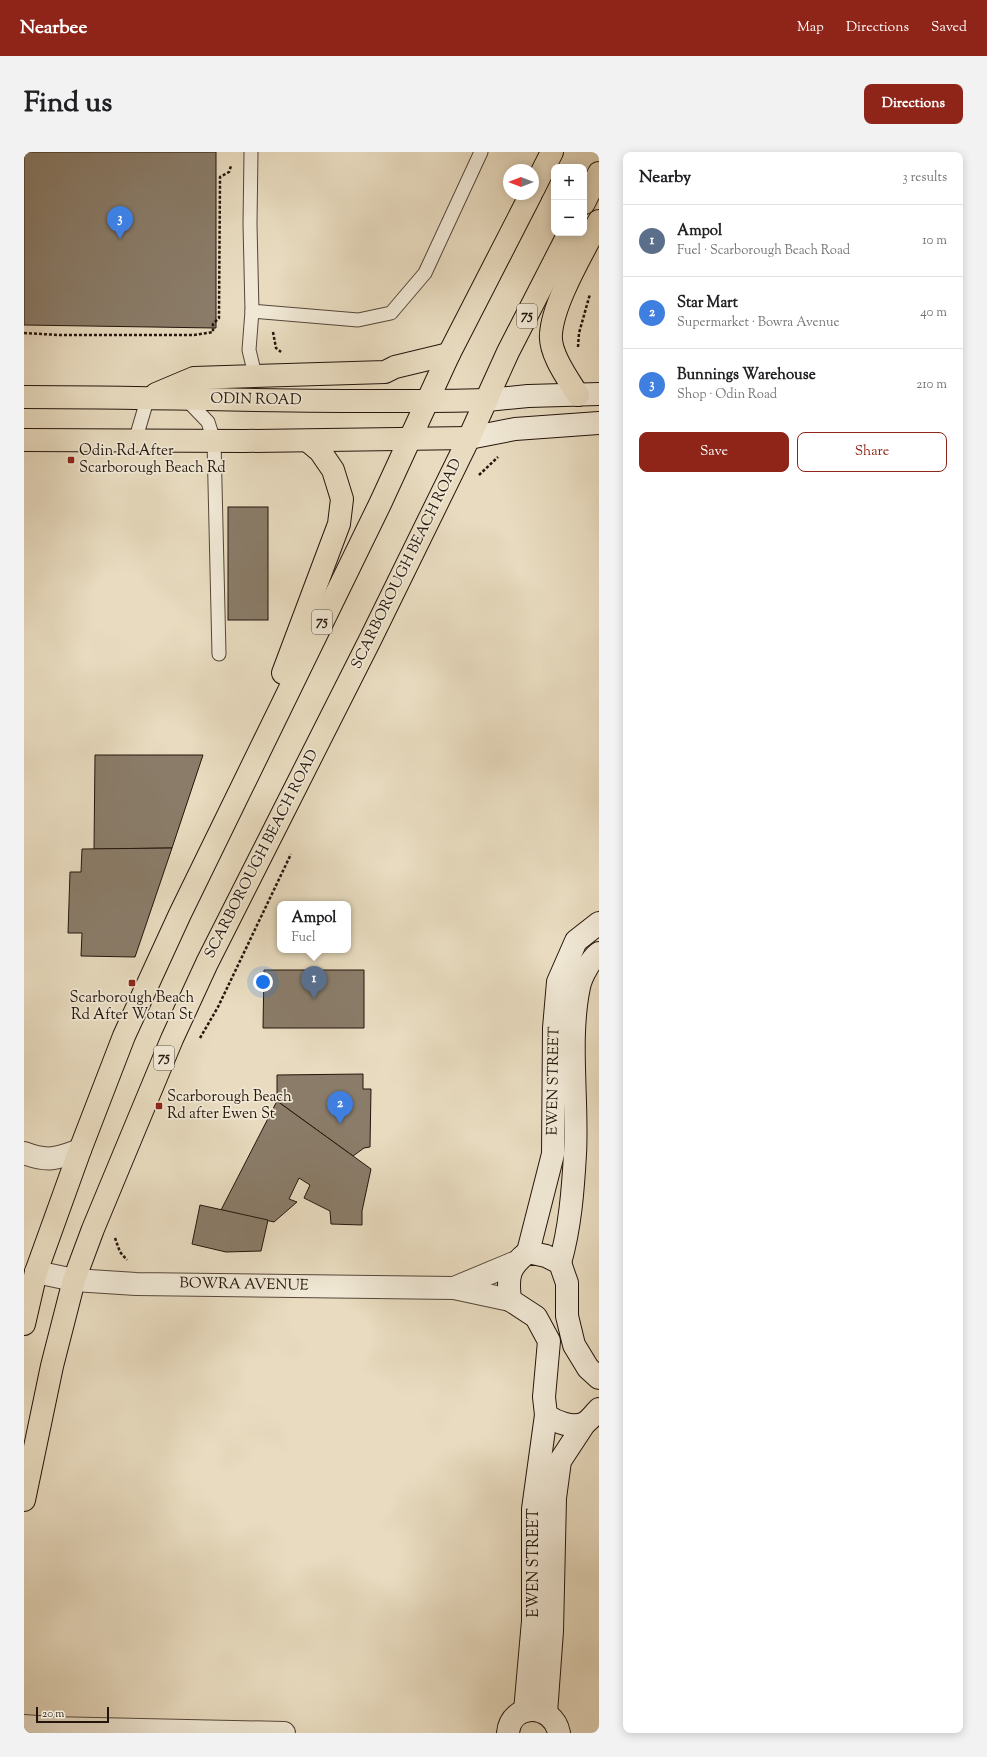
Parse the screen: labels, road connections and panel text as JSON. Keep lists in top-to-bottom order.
{
  "streets": {
    "main road": [
      "75",
      "ODIN ROAD",
      "SCARBOROUGH BEACH ROAD",
      "EWEN STREET",
      "BOWRA AVENUE"
    ]
  },
  "crossings": [
    ["75", "ODIN ROAD"],
    ["75", "BOWRA AVENUE"],
    ["ODIN ROAD", "SCARBOROUGH BEACH ROAD"],
    ["SCARBOROUGH BEACH ROAD", "BOWRA AVENUE"],
    ["EWEN STREET", "BOWRA AVENUE"]
  ],
  "places": {
    "transit": ["Odin Rd After Scarborough Beach Rd", "Scarborough Beach Rd After Wotan St", "Scarborough Beach Rd after Ewen St"]
  },
  "scale_bar": "20 m",
  "north": "left",
  "page": {
    "header": "Nearbee",
    "nav": ["Map", "Directions", "Saved"],
    "title": "Find us",
    "buttons": [
      "Directions",
      ["Save", "Share"]
    ],
    "heading": ["Nearby", "3 results"],
    "map_buttons": ["+", "−"],
    "list": [
      {
        "mark": "1",
        "name": "Ampol",
        "note": "Fuel · Scarborough Beach Road",
        "value": "10 m"
      },
      {
        "mark": "2",
        "name": "Star Mart",
        "note": "Supermarket · Bowra Avenue",
        "value": "40 m"
      },
      {
        "mark": "3",
        "name": "Bunnings Warehouse",
        "note": "Shop · Odin Road",
        "value": "210 m"
      }
    ],
    "pins": ["3", "1", "2"],
    "popup": ["Ampol", "Fuel"],
    "scale": "20 m"
  }
}
